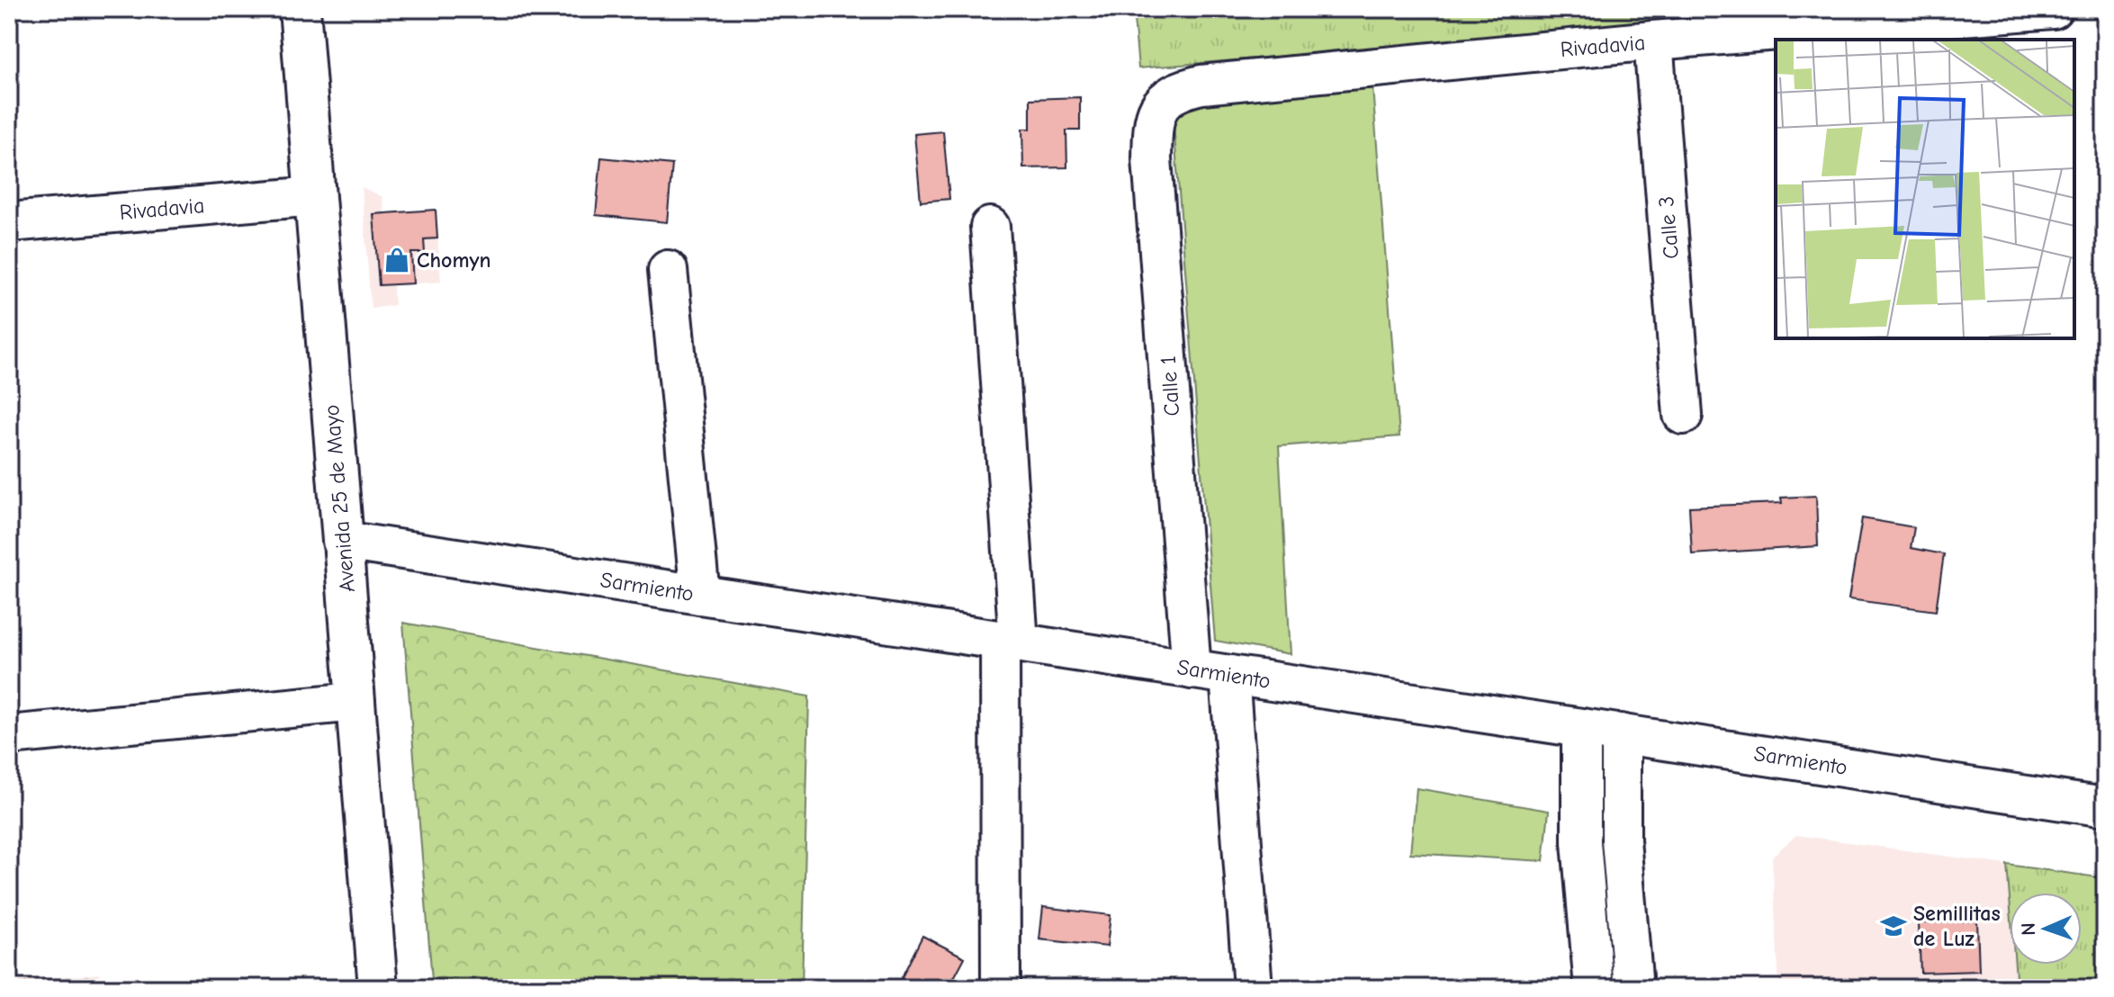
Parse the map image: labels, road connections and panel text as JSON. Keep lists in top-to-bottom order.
{
  "streets": {
    "main road": ["Avenida 25 de Mayo"],
    "street": [
      "Rivadavia",
      "Calle 3",
      "Calle 1",
      "Sarmiento"
    ]
  },
  "crossings": [
    ["Rivadavia", "Calle 3"],
    ["Rivadavia", "Calle 1"],
    ["Rivadavia", "Avenida 25 de Mayo"],
    ["Calle 1", "Sarmiento"],
    ["Avenida 25 de Mayo", "Sarmiento"]
  ],
  "places": {
    "shop": ["Chomyn"],
    "school or university": ["Semillitas de Luz"]
  },
  "north": "left"
}
